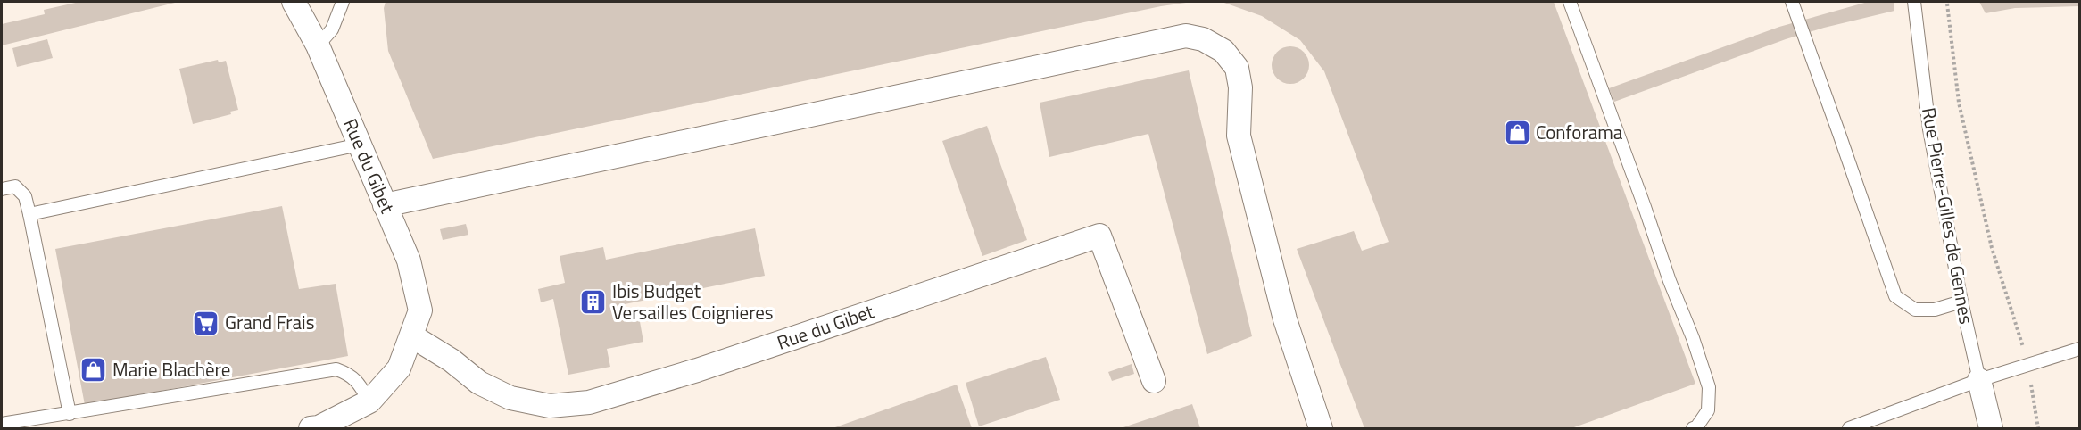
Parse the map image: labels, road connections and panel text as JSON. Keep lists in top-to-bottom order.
{
  "streets": {
    "street": ["Rue du Gibet", "Rue Pierre-Gilles de Gennes"]
  },
  "places": {
    "shop": ["Conforama", "Marie Blachère"],
    "building": ["Ibis Budget Versailles Coignieres"],
    "supermarket": ["Grand Frais"]
  }
}
